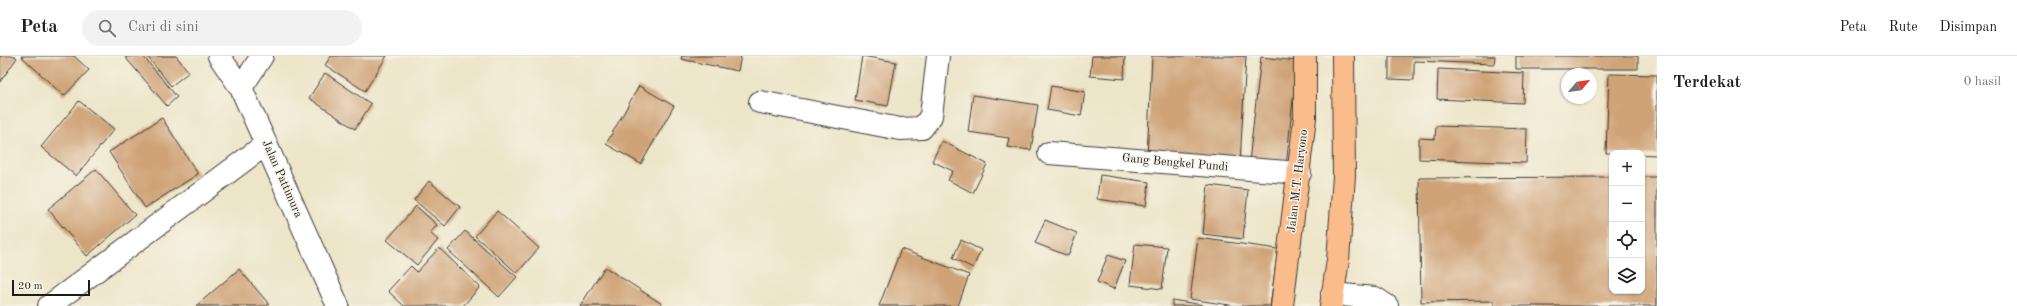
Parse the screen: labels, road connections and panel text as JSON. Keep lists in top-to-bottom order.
{
  "streets": {
    "highway": ["Jalan M.T. Haryono"],
    "street": ["Gang Bengkel Pundi", "Jalan Pattimura"]
  },
  "crossings": [
    ["Gang Bengkel Pundi", "Jalan M.T. Haryono"]
  ],
  "scale_bar": "20 m",
  "north": "top right",
  "page": {
    "header": "Peta",
    "search": "Cari di sini",
    "nav": ["Peta", "Rute", "Disimpan"],
    "heading": ["Terdekat", "0 hasil"],
    "map_buttons": ["+", "−"],
    "scale": "20 m"
  }
}
